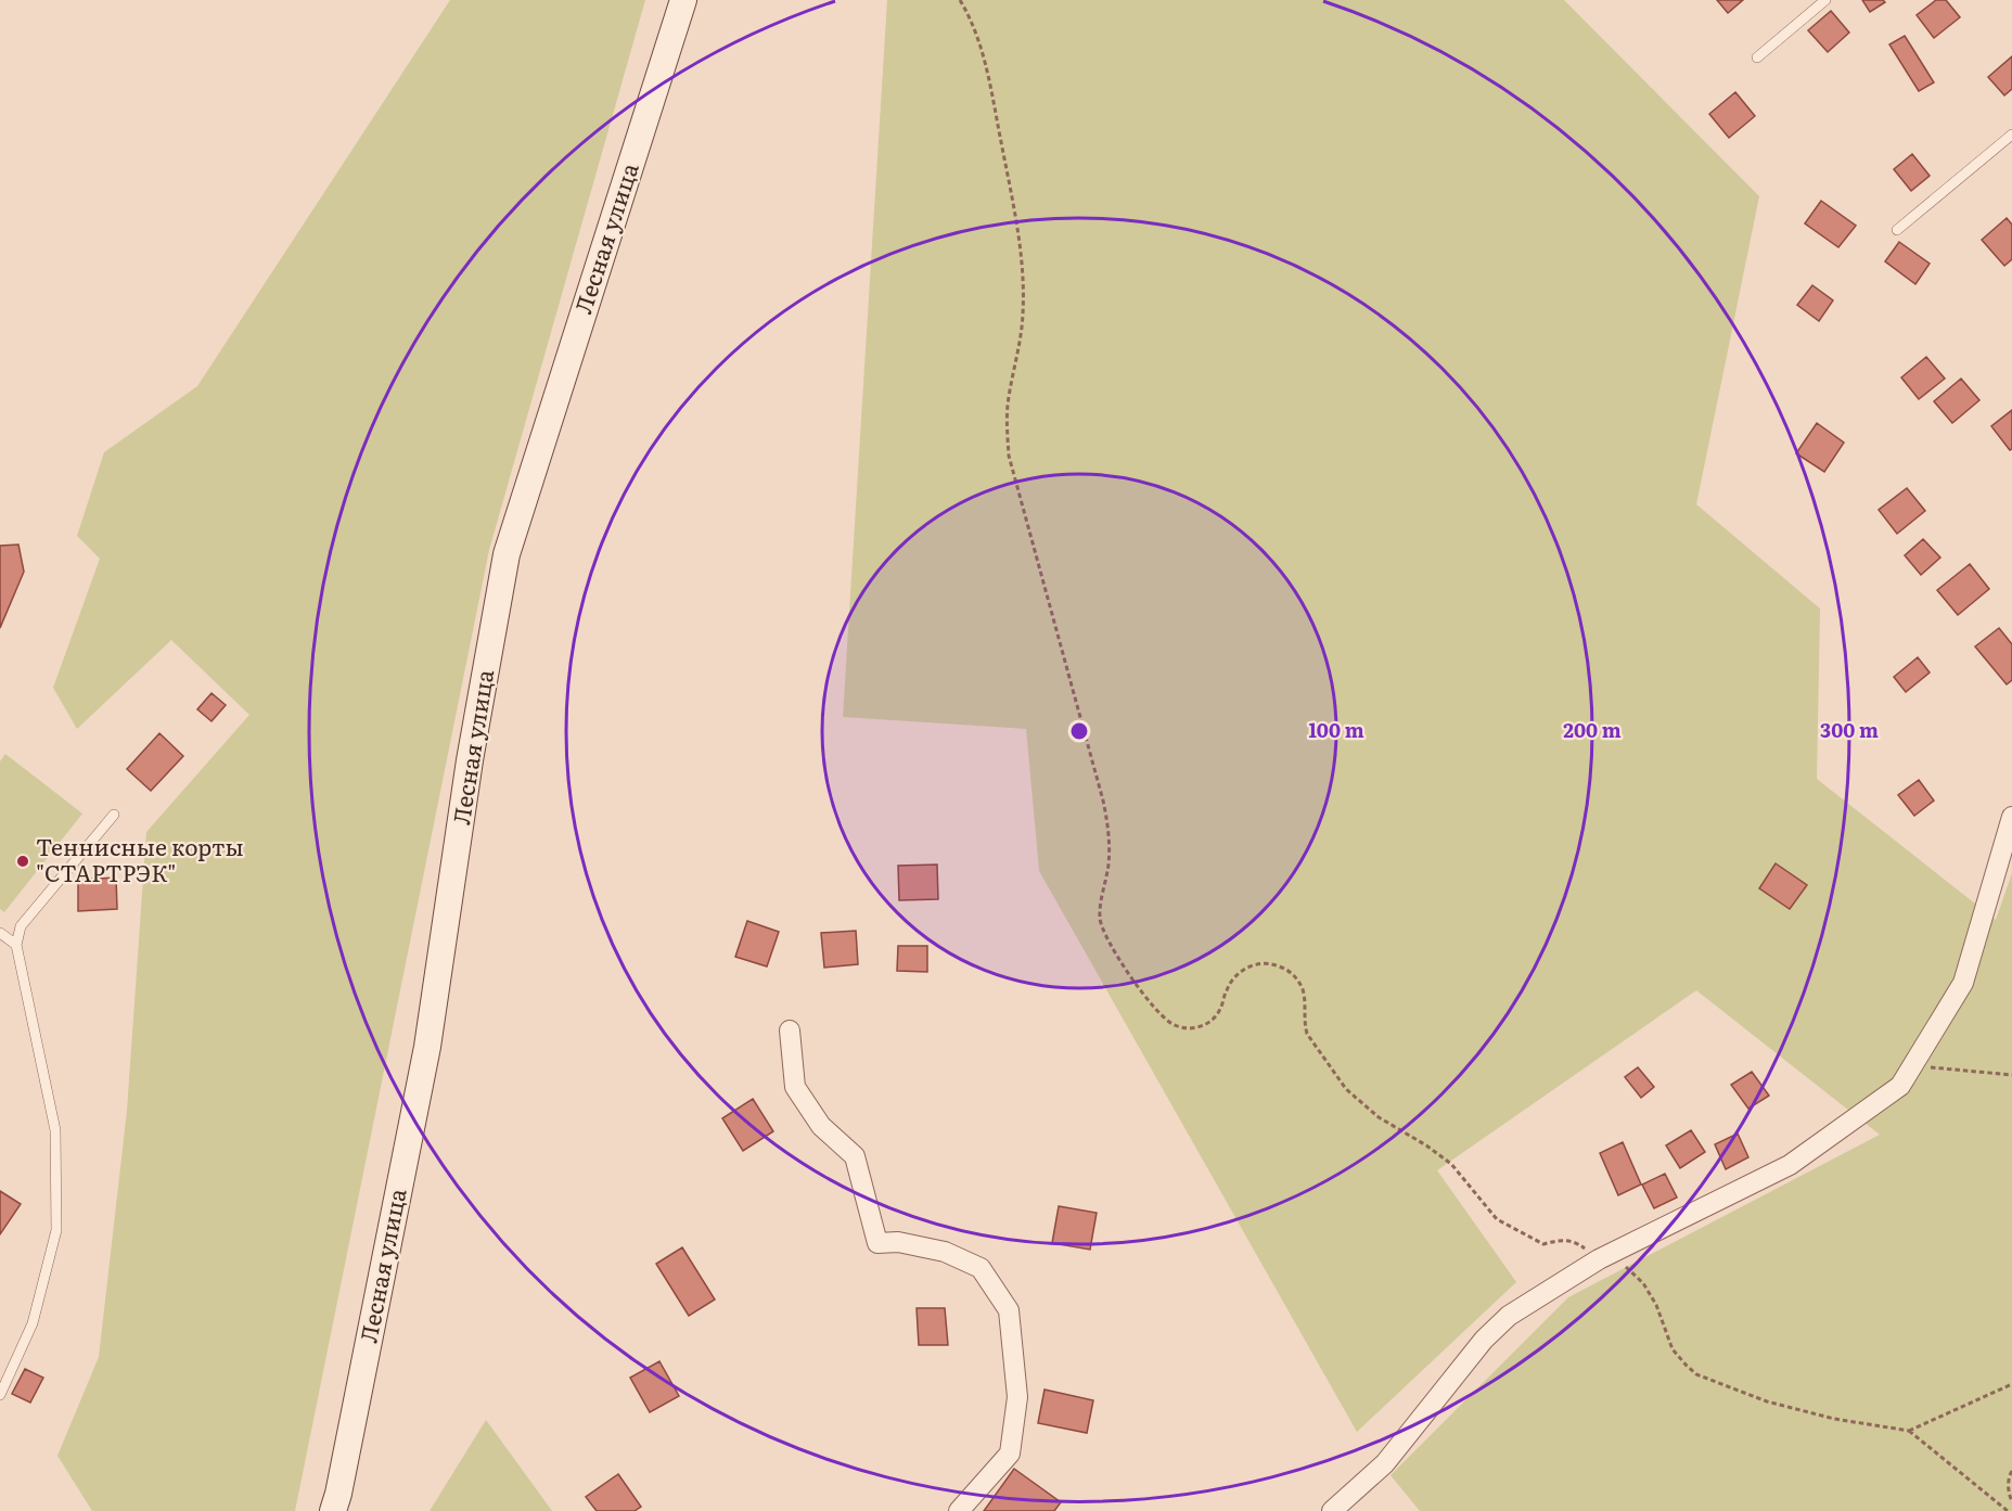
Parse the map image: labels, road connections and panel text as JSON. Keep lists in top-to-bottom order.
{
  "streets": {
    "main road": ["Лесная улица"]
  },
  "places": ["Теннисные корты \"СТАРТРЭК\""],
  "rings": ["100 m", "200 m", "300 m"]
}
